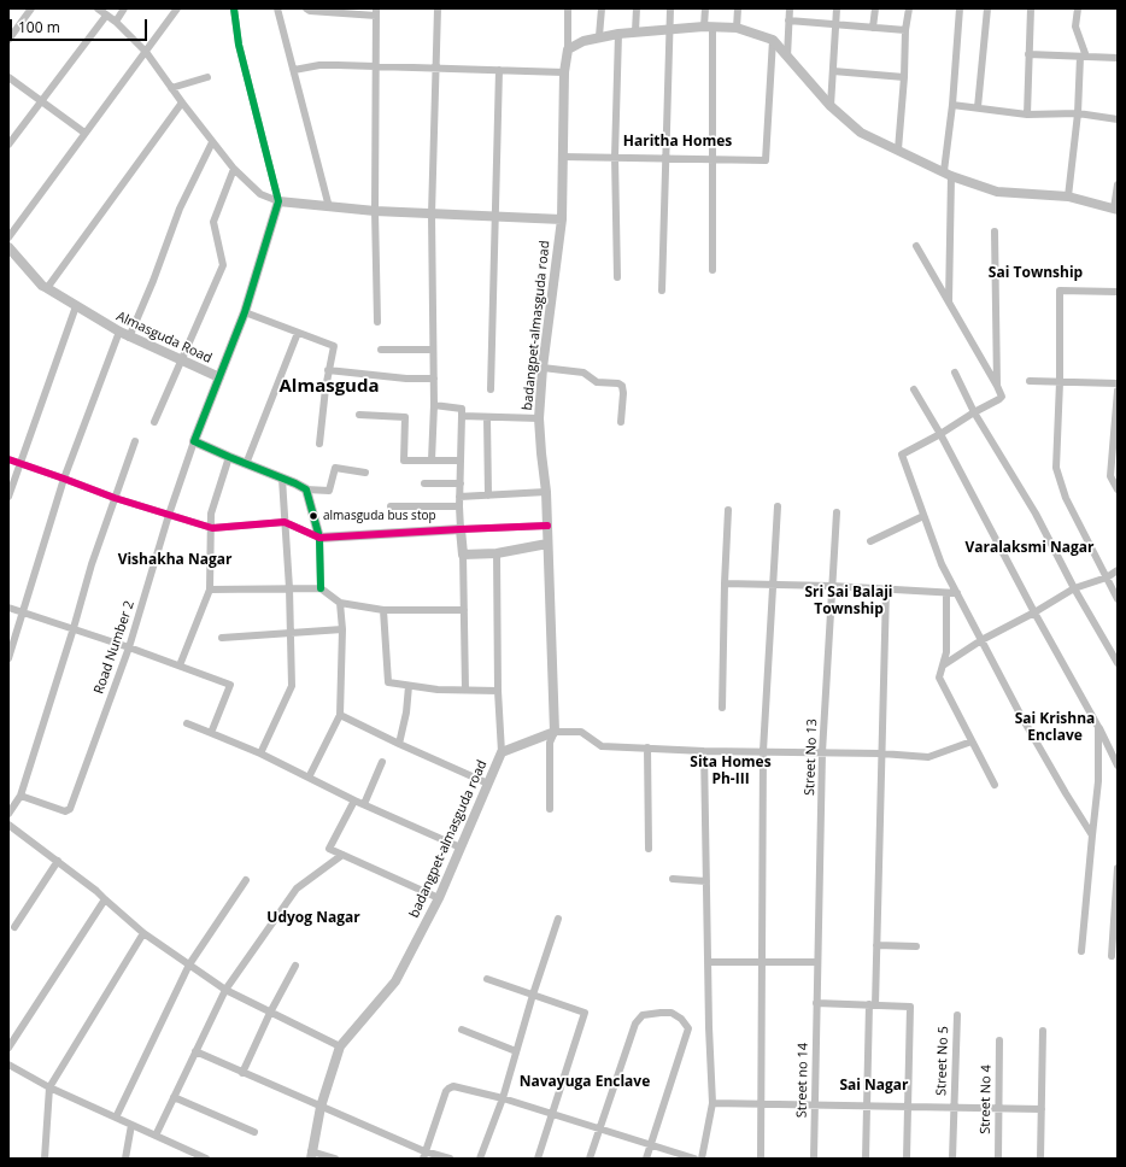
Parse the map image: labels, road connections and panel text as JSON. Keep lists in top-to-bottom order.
{
  "streets": {
    "street": [
      "badangpet-almasguda road",
      "Almasguda Road",
      "Road Number 2",
      "Street No 13",
      "Street No 5",
      "Street no 14",
      "Street No 4"
    ]
  },
  "crossings": [
    ["Almasguda Road", "Road Number 2"],
    ["Street No 13", "Street no 14"]
  ],
  "districts": [
    "Haritha Homes",
    "Sai Township",
    "Almasguda",
    "Varalaksmi Nagar",
    "Vishakha Nagar",
    "Sri Sai Balaji Township",
    "Sai Krishna Enclave",
    "Sita Homes Ph-III",
    "Udyog Nagar",
    "Navayuga Enclave",
    "Sai Nagar"
  ],
  "places": ["almasguda bus stop"],
  "scale_bar": "100 m"
}
